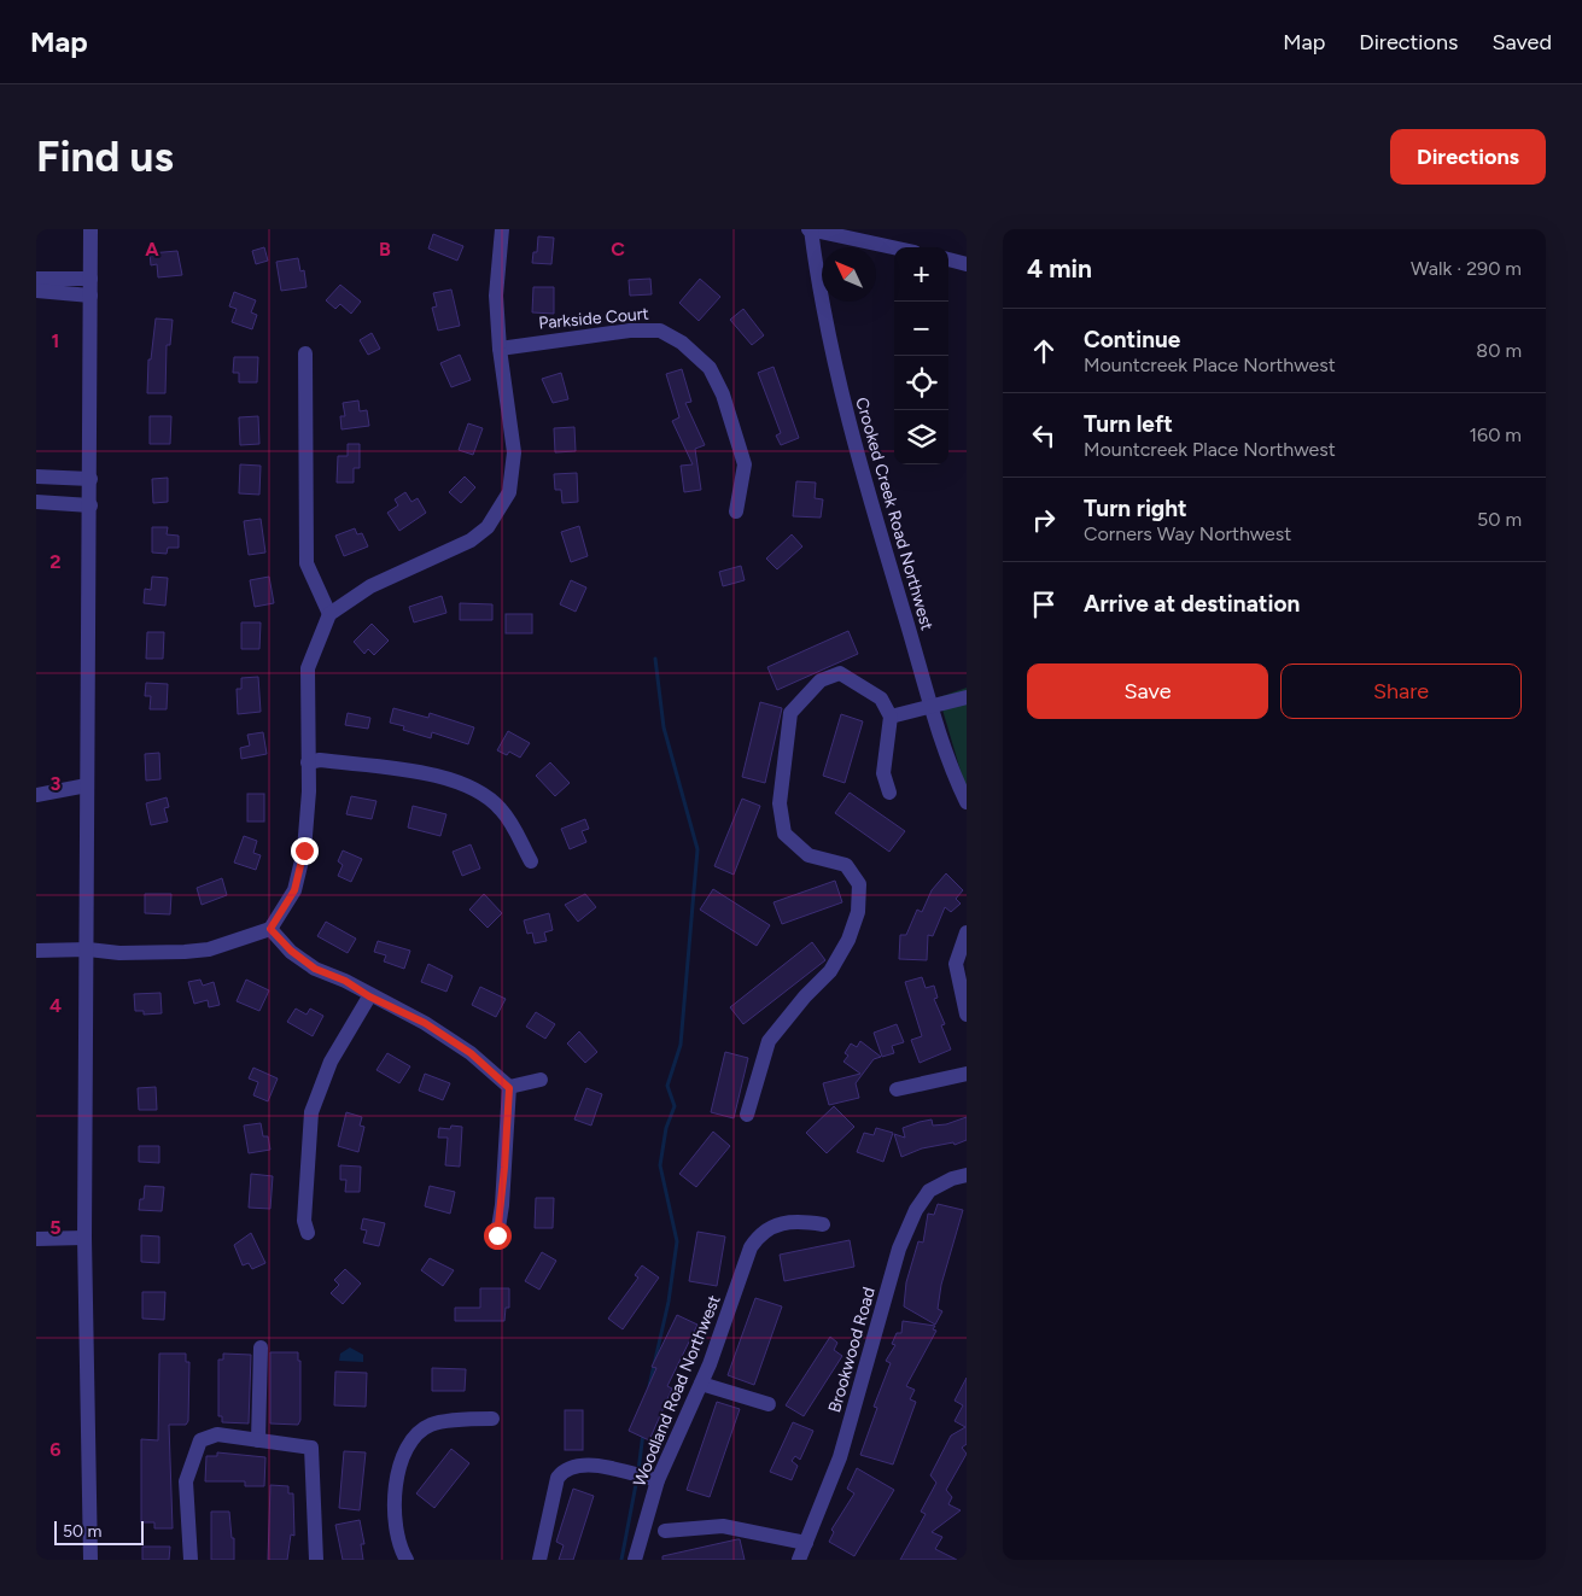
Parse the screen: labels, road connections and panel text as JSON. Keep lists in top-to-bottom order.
{
  "streets": {
    "street": [
      "Parkside Court",
      "Crooked Creek Road Northwest",
      "Brookwood Road",
      "Woodland Road Northwest"
    ]
  },
  "scale_bar": "50 m",
  "north": "top left",
  "page": {
    "header": "Map",
    "nav": ["Map", "Directions", "Saved"],
    "buttons": [
      "Directions",
      ["Save", "Share"]
    ],
    "title": "Find us",
    "heading": ["4 min", "Walk · 290 m"],
    "map_buttons": ["+", "−"],
    "list": [
      ["Continue", "Mountcreek Place Northwest", "80 m"],
      ["Turn left", "Mountcreek Place Northwest", "160 m"],
      ["Turn right", "Corners Way Northwest", "50 m"],
      "Arrive at destination"
    ],
    "scale": "50 m"
  },
  "grid": {
    "columns": ["A", "B", "C"],
    "rows": [
      "1",
      "2",
      "3",
      "4",
      "5",
      "6"
    ]
  }
}
